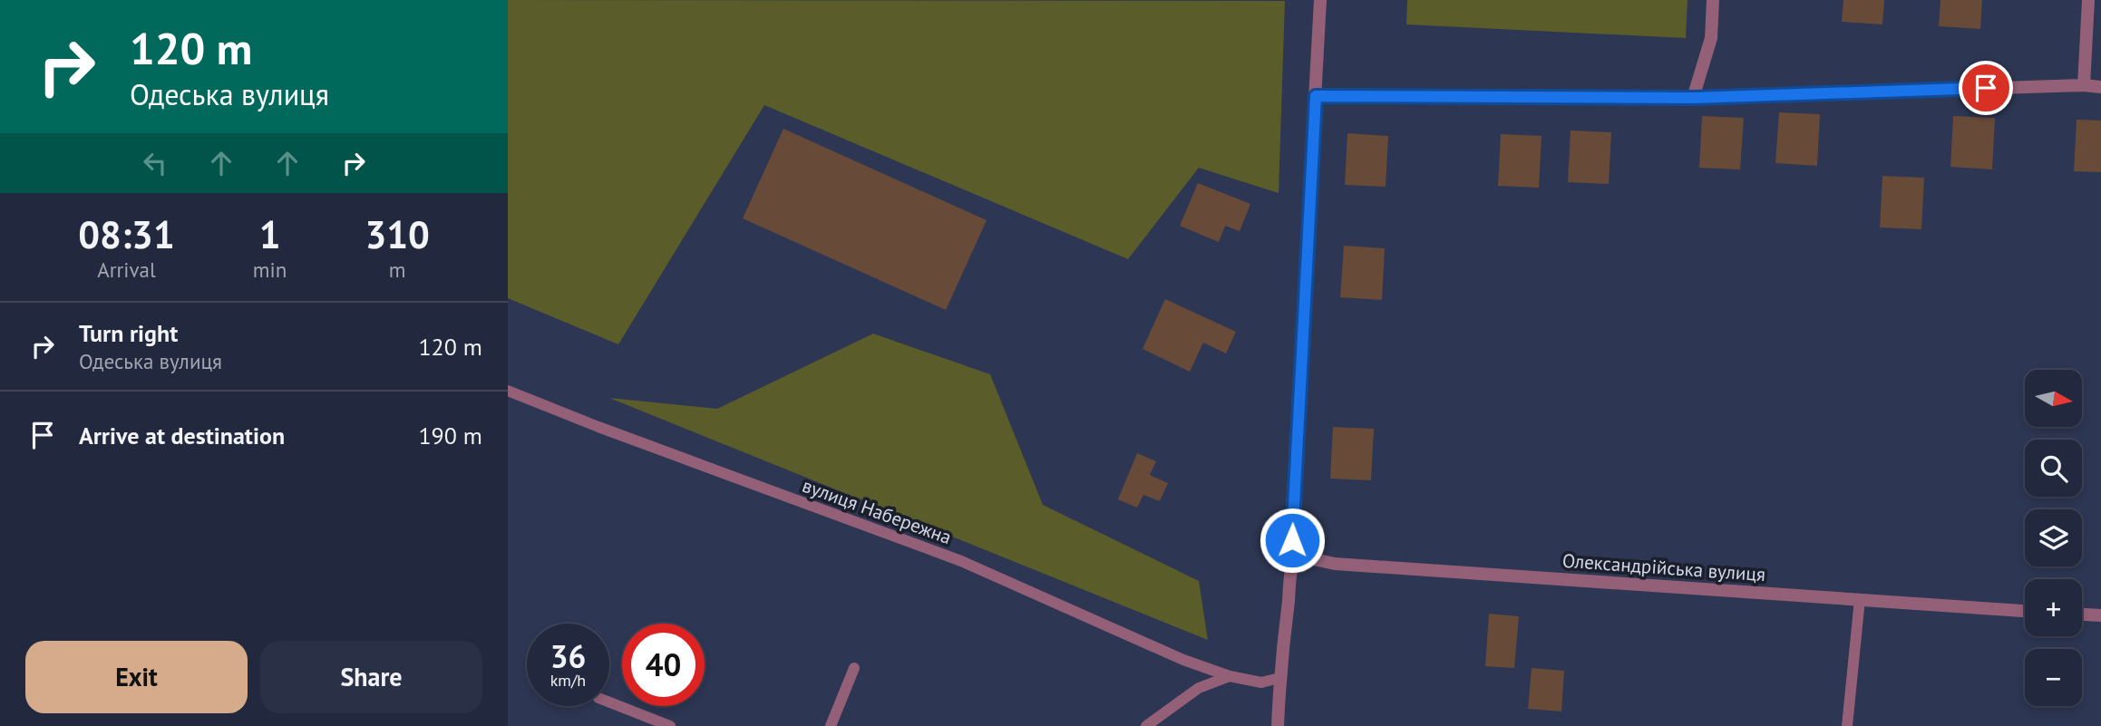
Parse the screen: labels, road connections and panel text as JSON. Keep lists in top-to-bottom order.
{
  "streets": {
    "street": ["Олександрійська вулиця"],
    "lane": ["вулиця Набережна"]
  },
  "north": "right",
  "page": {
    "turn": ["120 m", "Одеська вулиця"],
    "eta": [
      "08:31",
      "Arrival",
      "1",
      "min",
      "310",
      "m"
    ],
    "list": [
      {
        "name": "Turn right",
        "note": "Одеська вулиця",
        "value": "120 m"
      },
      {
        "name": "Arrive at destination",
        "value": "190 m"
      }
    ],
    "map_buttons": ["+", "−"],
    "speed": "36 km/h",
    "limit": "40",
    "buttons": ["Exit", "Share"]
  }
}
